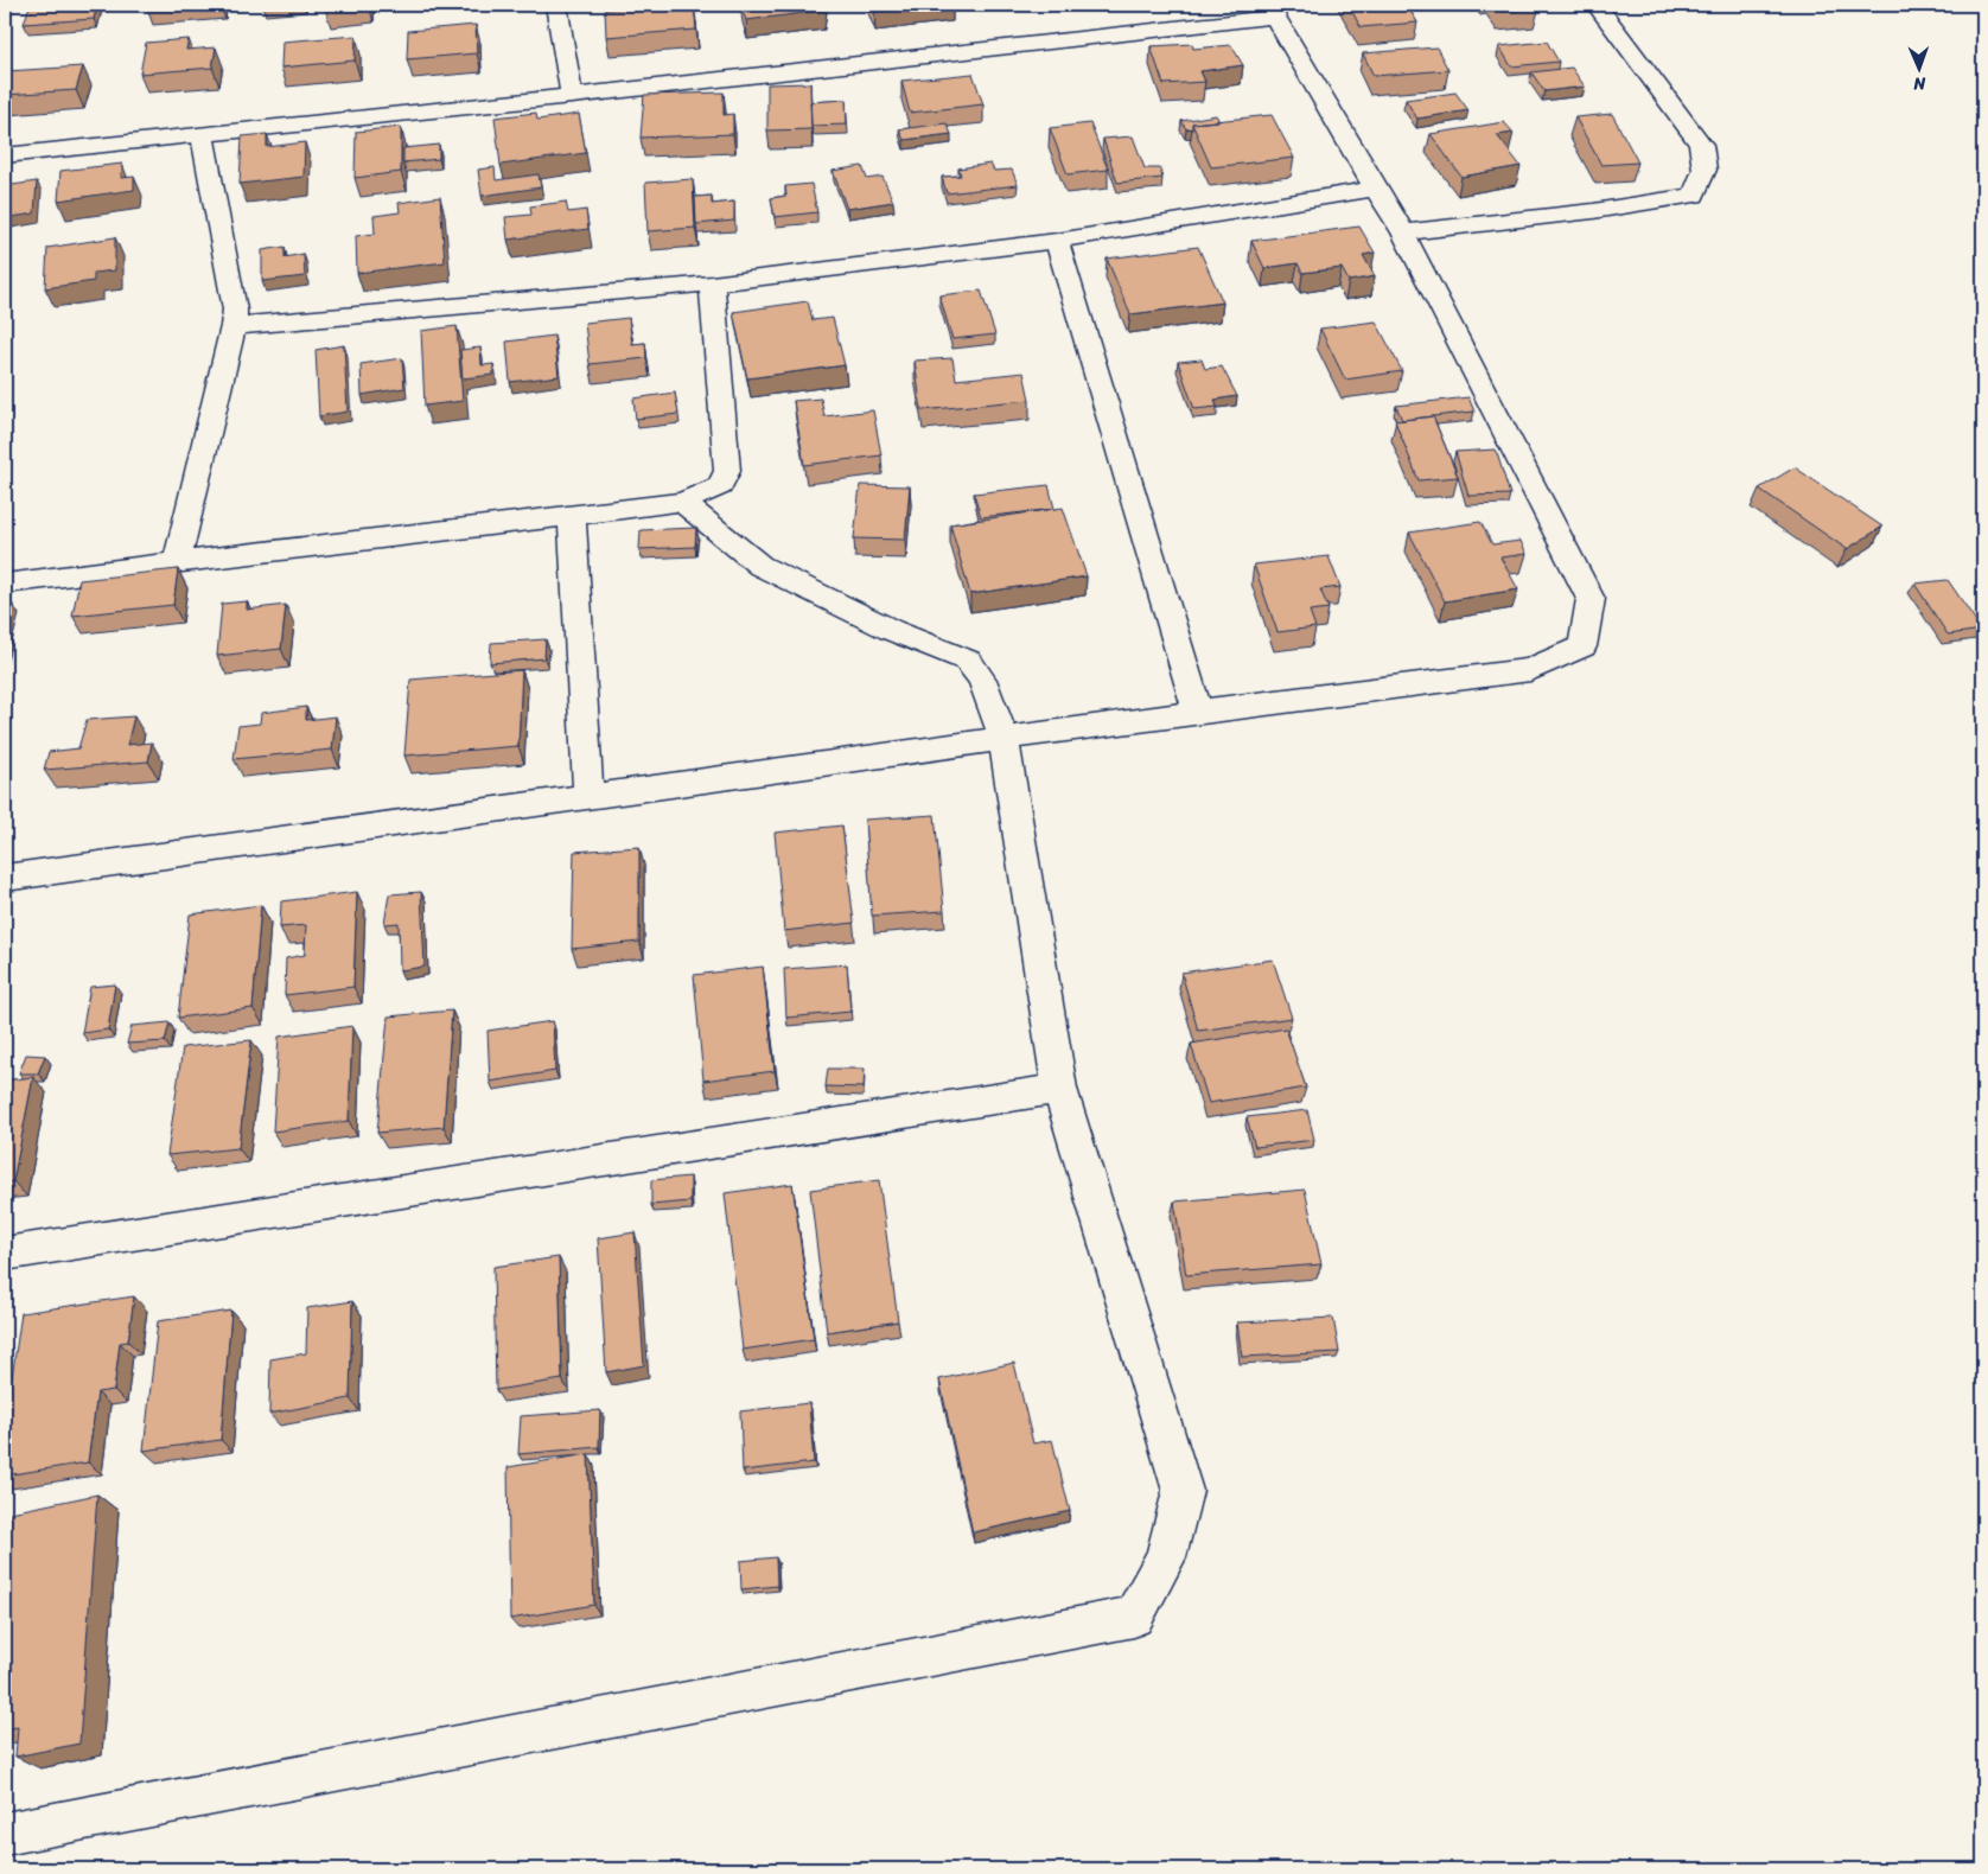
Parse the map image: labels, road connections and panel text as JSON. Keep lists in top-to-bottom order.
{
  "north": "bottom"
}
